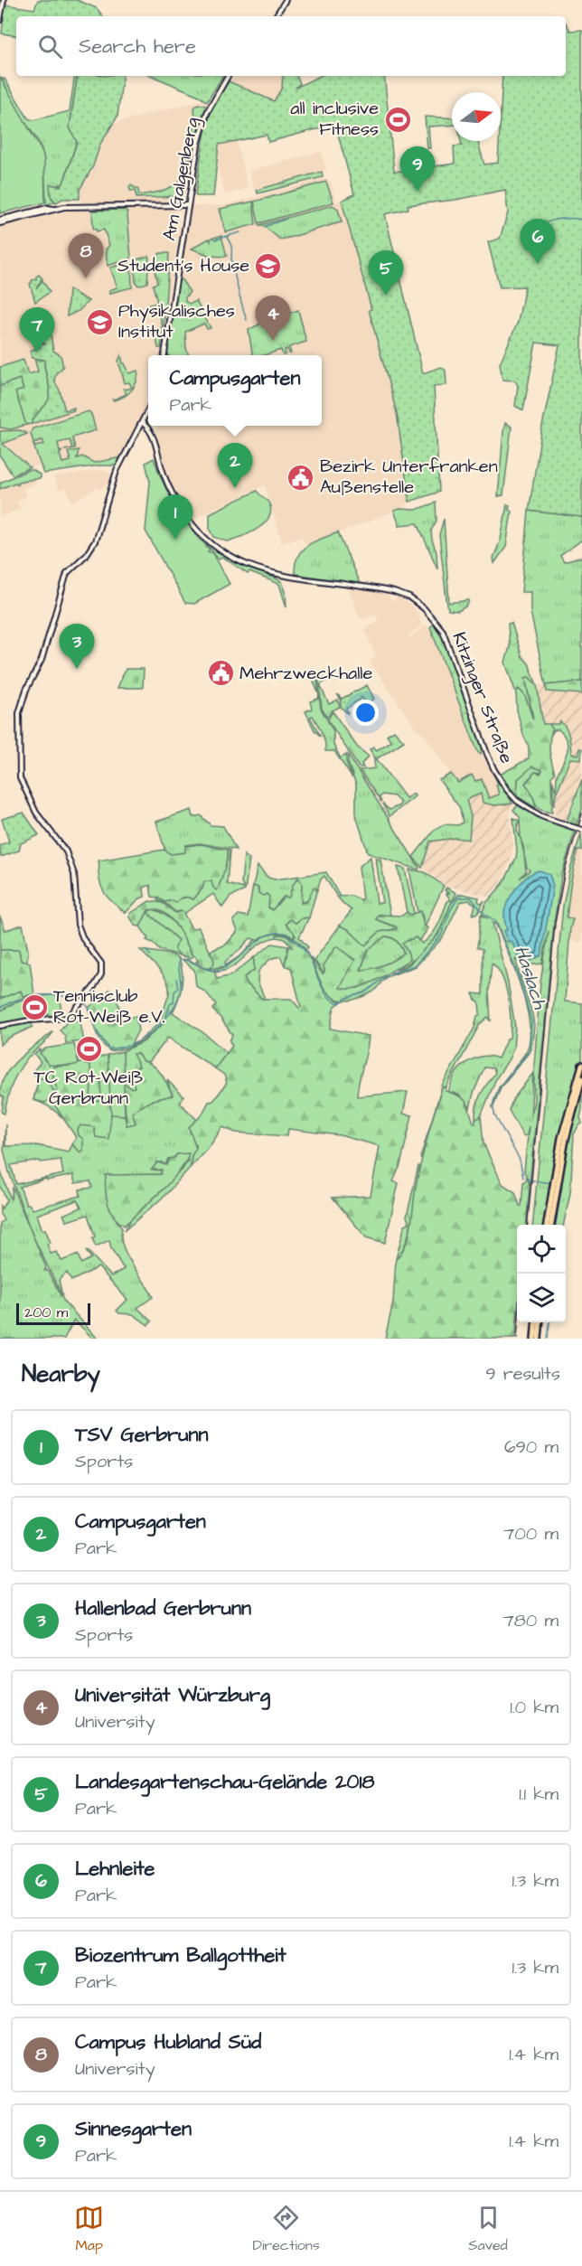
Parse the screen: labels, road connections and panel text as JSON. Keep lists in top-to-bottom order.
{
  "streets": {
    "street": ["Am Galgenberg", "Kitzinger Straße"]
  },
  "water": ["Haslach"],
  "places": {
    "sports": ["all inclusive Fitness", "Tennisclub Rot-Weiß e.V.", "TC Rot-Weiß Gerbrunn"],
    "school or university": ["Student's House", "Physikalisches Institut"],
    "public building": ["Bezirk Unterfranken Außenstelle", "Mehrzweckhalle"]
  },
  "scale_bar": "200 m",
  "north": "right",
  "page": {
    "search": "Search here",
    "pins": [
      "9",
      "6",
      "8",
      "5",
      "4",
      "7",
      "2",
      "1",
      "3"
    ],
    "popup": ["Campusgarten", "Park"],
    "scale": "200 m",
    "heading": ["Nearby", "9 results"],
    "list": [
      {
        "mark": "1",
        "name": "TSV Gerbrunn",
        "note": "Sports",
        "value": "690 m"
      },
      {
        "mark": "2",
        "name": "Campusgarten",
        "note": "Park",
        "value": "700 m"
      },
      {
        "mark": "3",
        "name": "Hallenbad Gerbrunn",
        "note": "Sports",
        "value": "780 m"
      },
      {
        "mark": "4",
        "name": "Universität Würzburg",
        "note": "University",
        "value": "1.0 km"
      },
      {
        "mark": "5",
        "name": "Landesgartenschau-Gelände 2018",
        "note": "Park",
        "value": "1.1 km"
      },
      {
        "mark": "6",
        "name": "Lehnleite",
        "note": "Park",
        "value": "1.3 km"
      },
      {
        "mark": "7",
        "name": "Biozentrum Ballgottheit",
        "note": "Park",
        "value": "1.3 km"
      },
      {
        "mark": "8",
        "name": "Campus Hubland Süd",
        "note": "University",
        "value": "1.4 km"
      },
      {
        "mark": "9",
        "name": "Sinnesgarten",
        "note": "Park",
        "value": "1.4 km"
      }
    ],
    "nav": ["Map", "Directions", "Saved"]
  }
}
